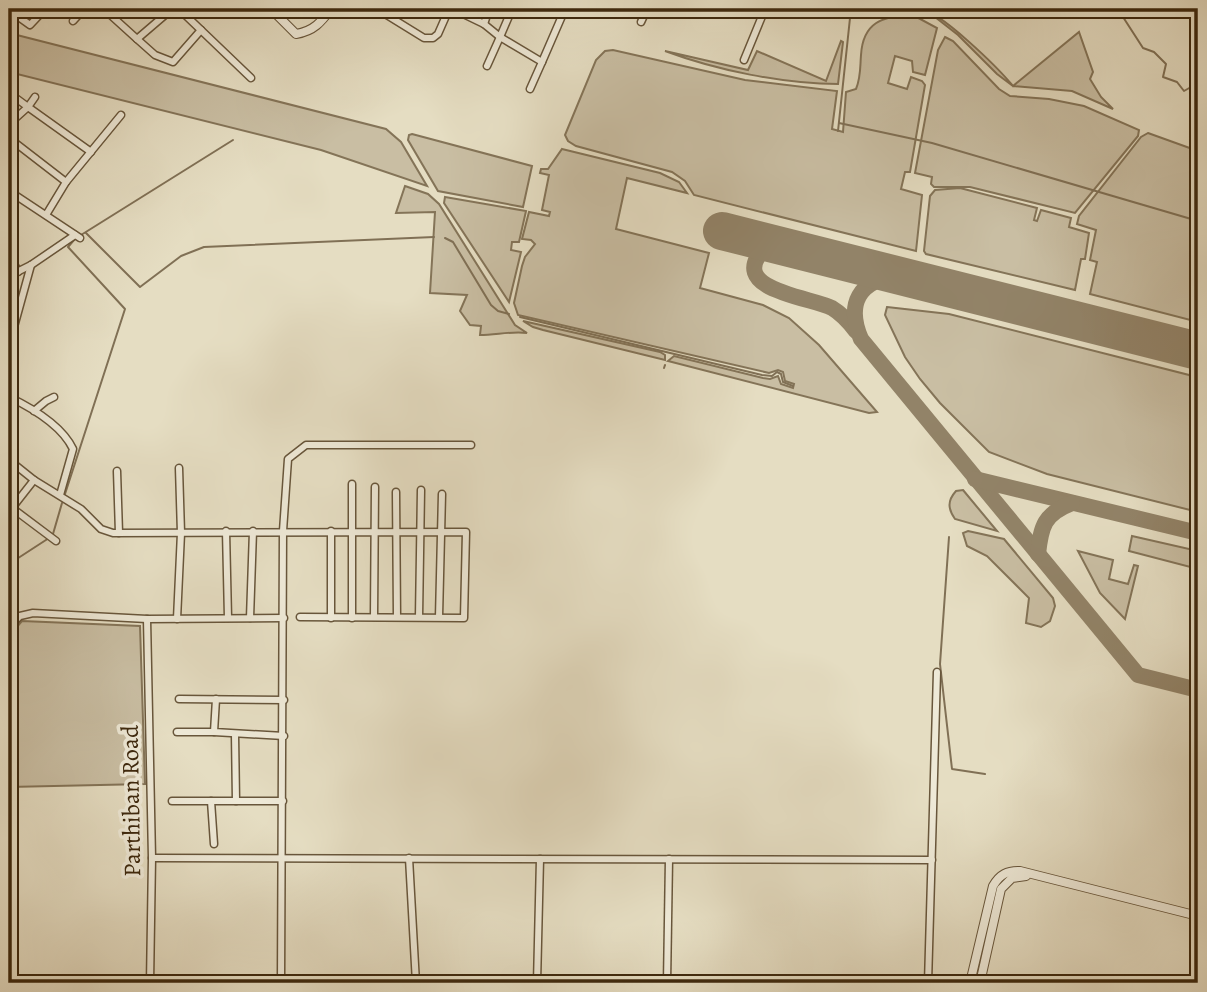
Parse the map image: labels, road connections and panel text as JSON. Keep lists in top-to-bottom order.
{
  "streets": {
    "street": ["Parthiban Road"]
  }
}
